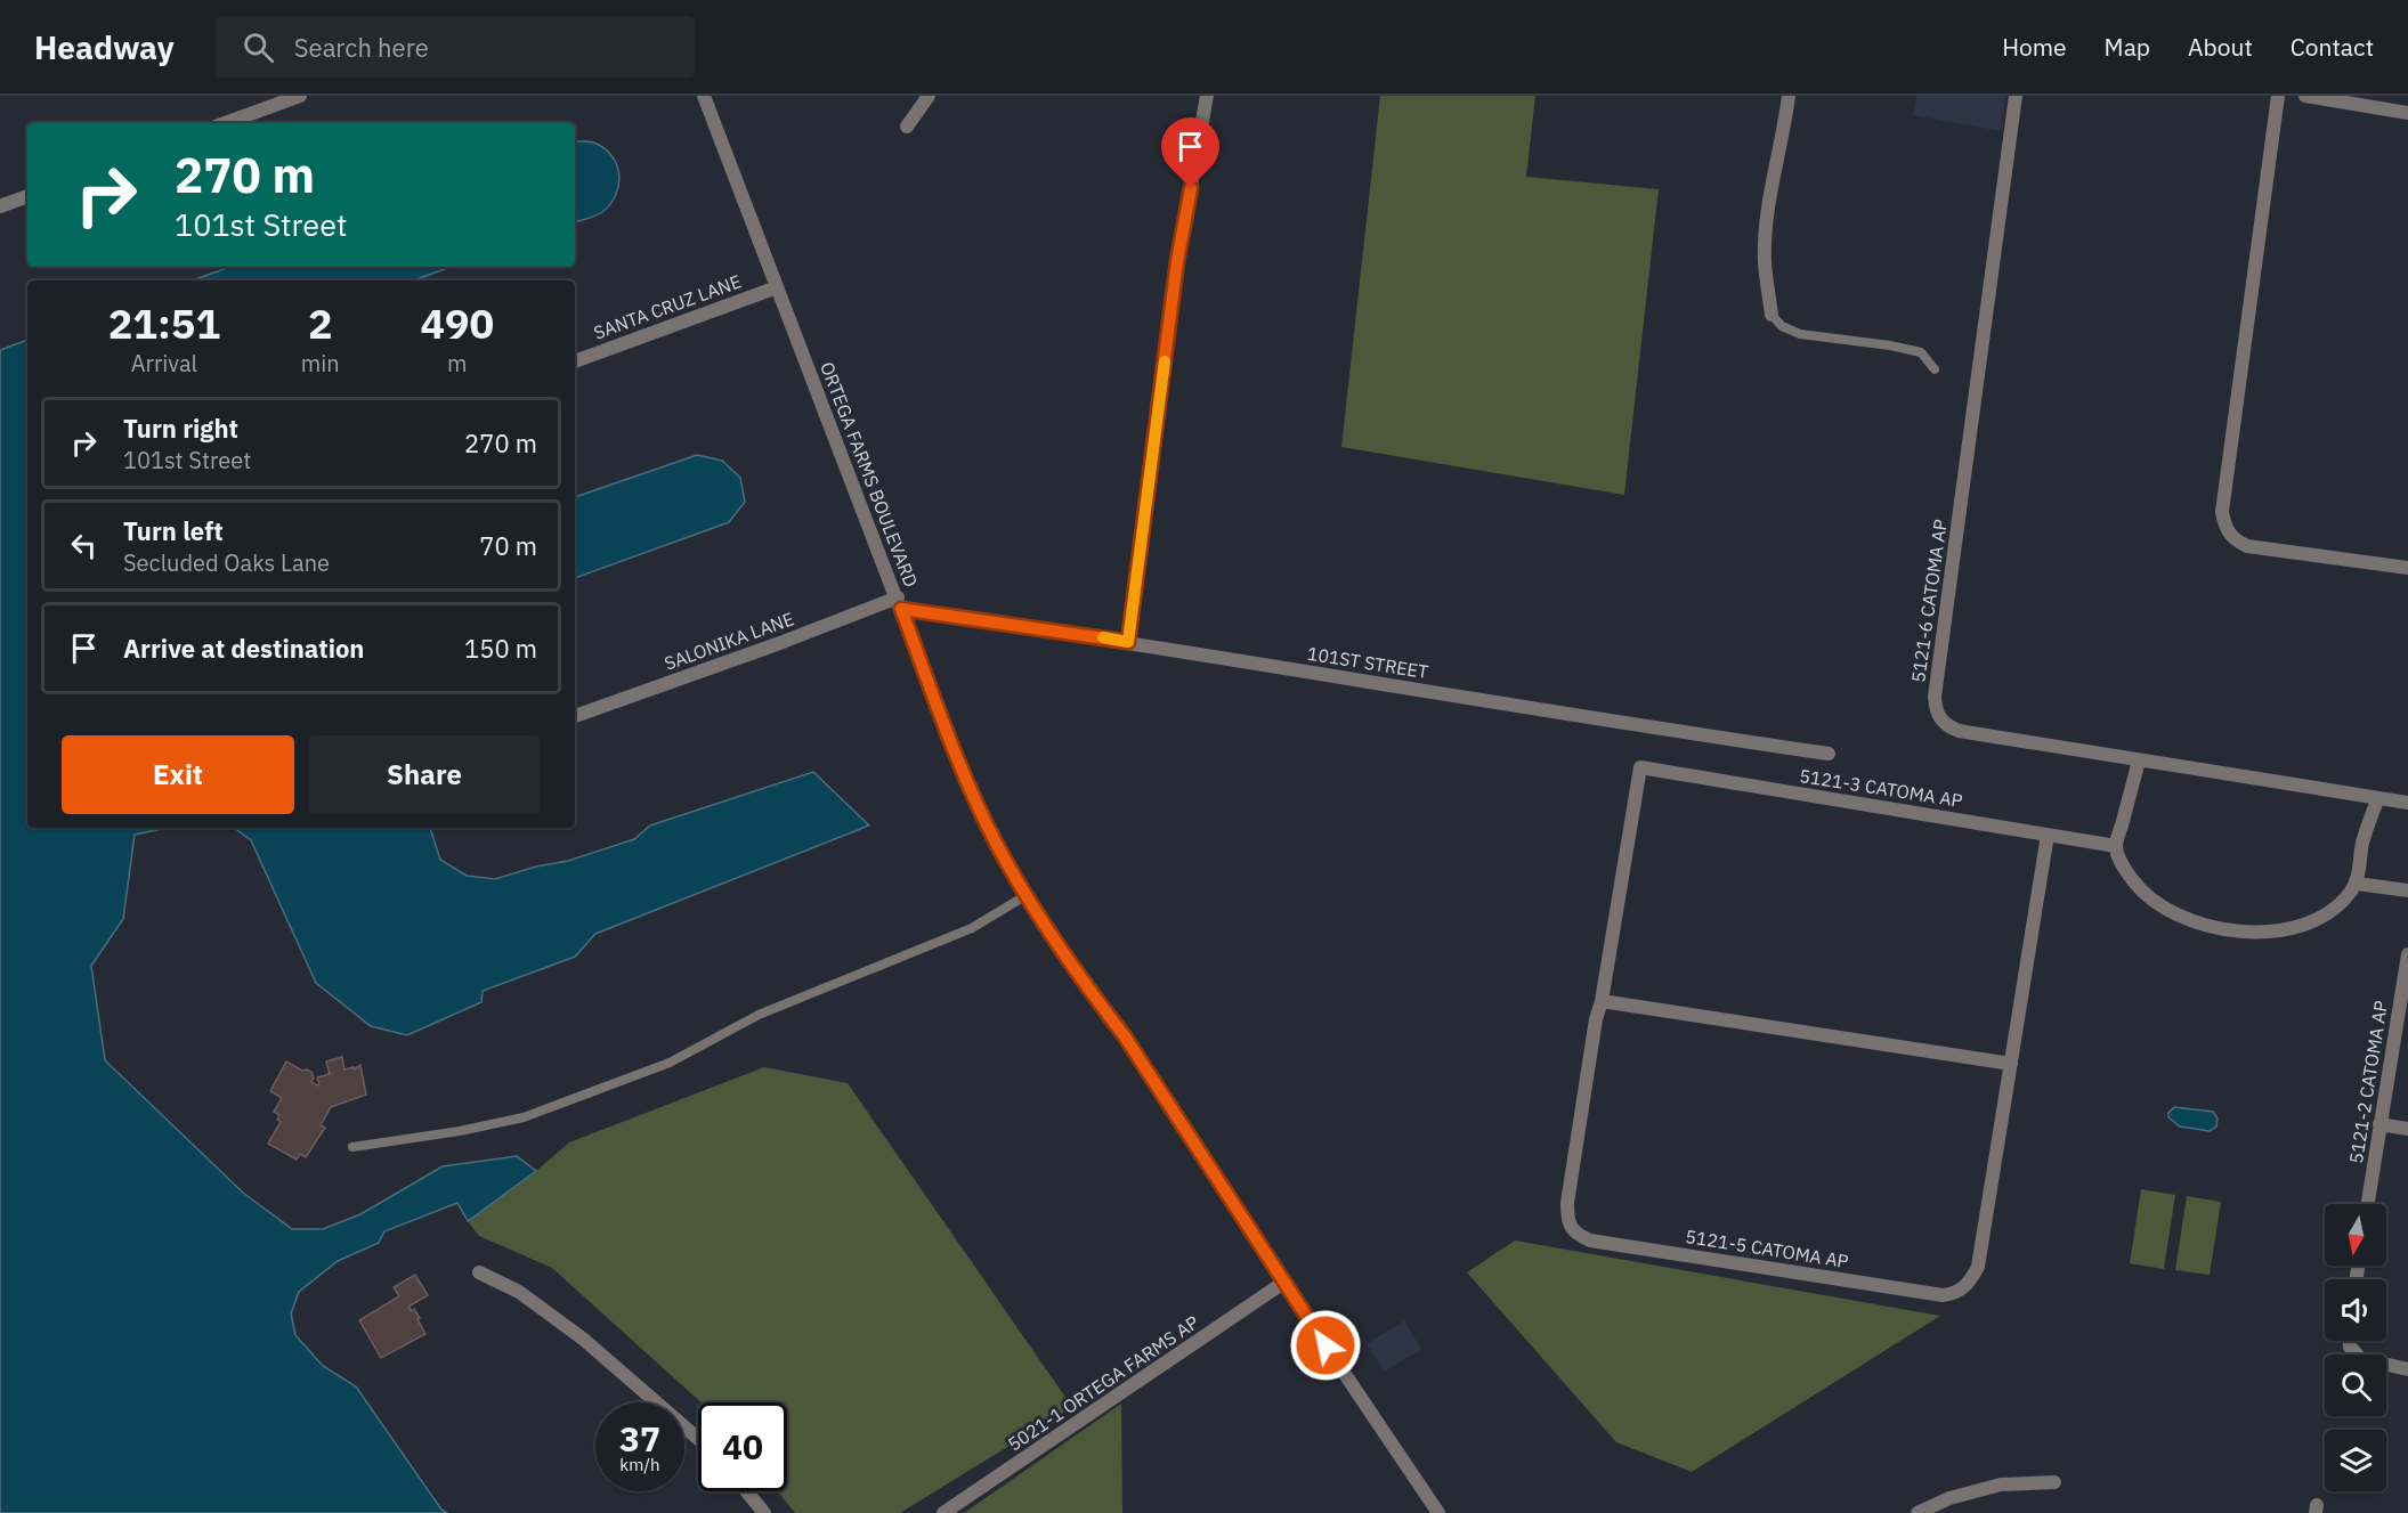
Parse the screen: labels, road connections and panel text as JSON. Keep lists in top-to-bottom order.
{
  "streets": {
    "street": [
      "SANTA CRUZ LANE",
      "ORTEGA FARMS BOULEVARD",
      "5121-6 CATOMA AP",
      "SALONIKA LANE",
      "101ST STREET",
      "5121-3 CATOMA AP",
      "5121-2 CATOMA AP",
      "5121-5 CATOMA AP",
      "5021-1 ORTEGA FARMS AP"
    ]
  },
  "crossings": [
    ["SANTA CRUZ LANE", "ORTEGA FARMS BOULEVARD"],
    ["ORTEGA FARMS BOULEVARD", "SALONIKA LANE"],
    ["ORTEGA FARMS BOULEVARD", "101ST STREET"],
    ["ORTEGA FARMS BOULEVARD", "5021-1 ORTEGA FARMS AP"],
    ["SALONIKA LANE", "101ST STREET"],
    ["5121-3 CATOMA AP", "5121-5 CATOMA AP"]
  ],
  "north": "bottom",
  "page": {
    "header": "Headway",
    "search": "Search here",
    "nav": [
      "Home",
      "Map",
      "About",
      "Contact"
    ],
    "turn": ["270 m", "101st Street"],
    "eta": [
      "21:51",
      "Arrival",
      "2",
      "min",
      "490",
      "m"
    ],
    "list": [
      {
        "name": "Turn right",
        "note": "101st Street",
        "value": "270 m"
      },
      {
        "name": "Turn left",
        "note": "Secluded Oaks Lane",
        "value": "70 m"
      },
      {
        "name": "Arrive at destination",
        "value": "150 m"
      }
    ],
    "buttons": ["Exit", "Share"],
    "speed": "37 km/h",
    "limit": "40"
  }
}
